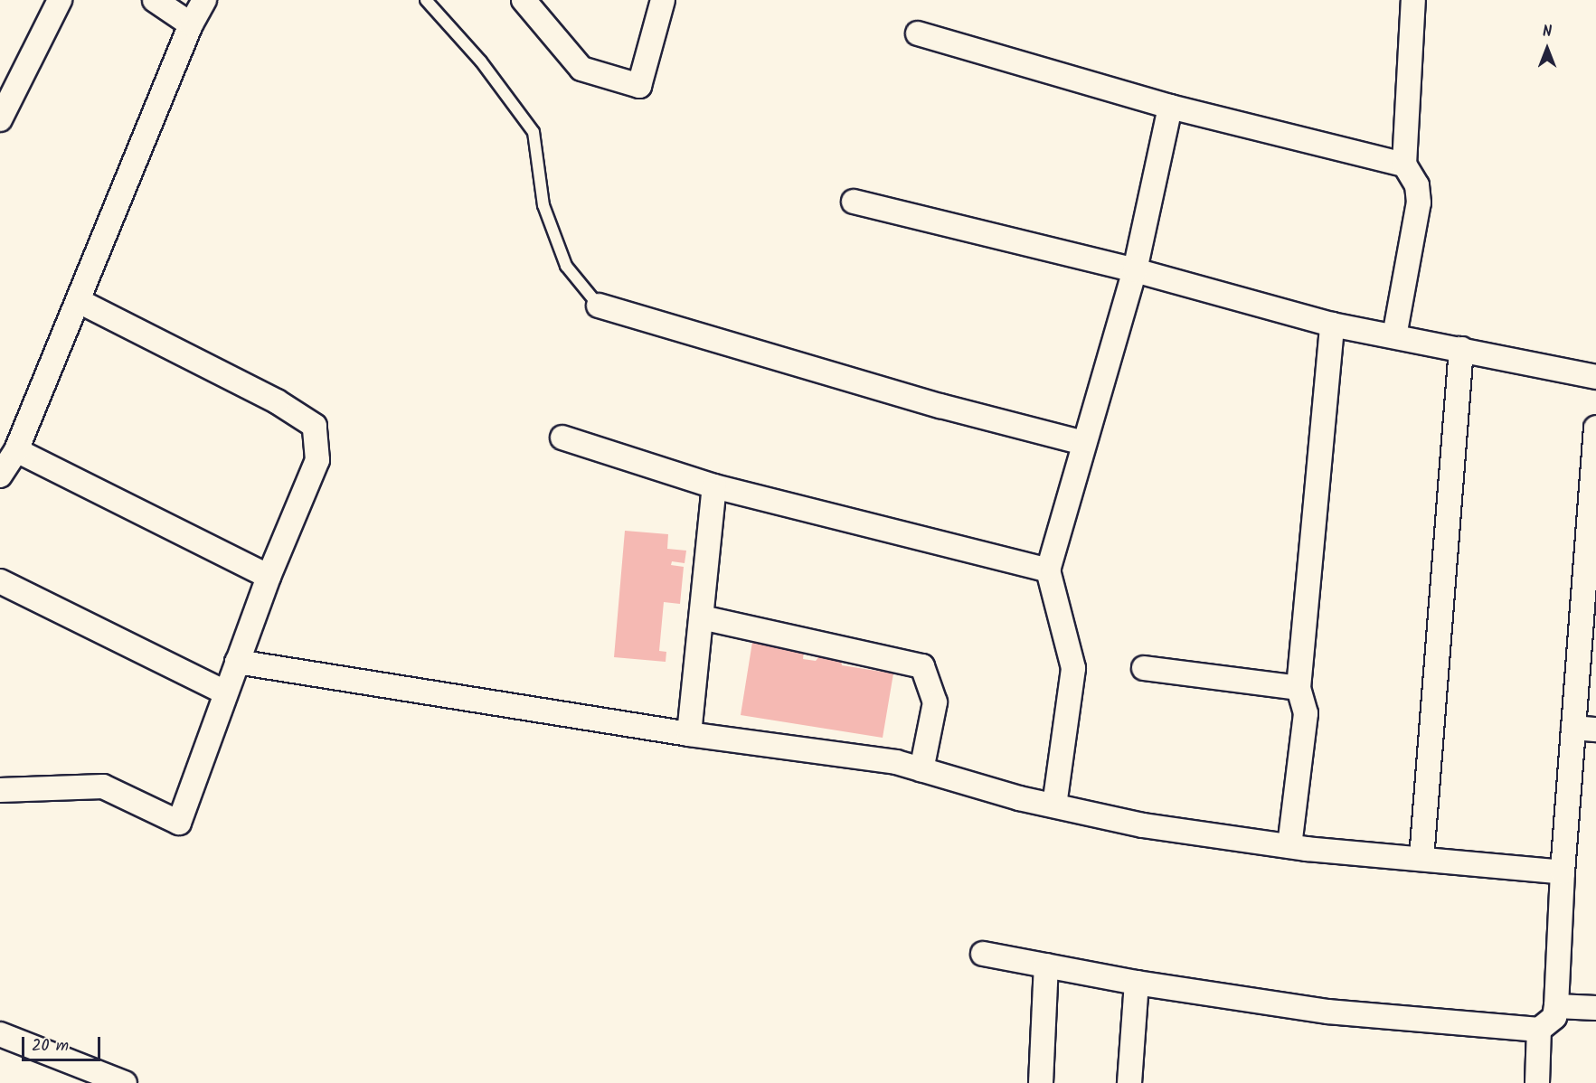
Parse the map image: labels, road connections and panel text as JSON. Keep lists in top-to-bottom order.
{
  "scale_bar": "20 m",
  "north": "top"
}
